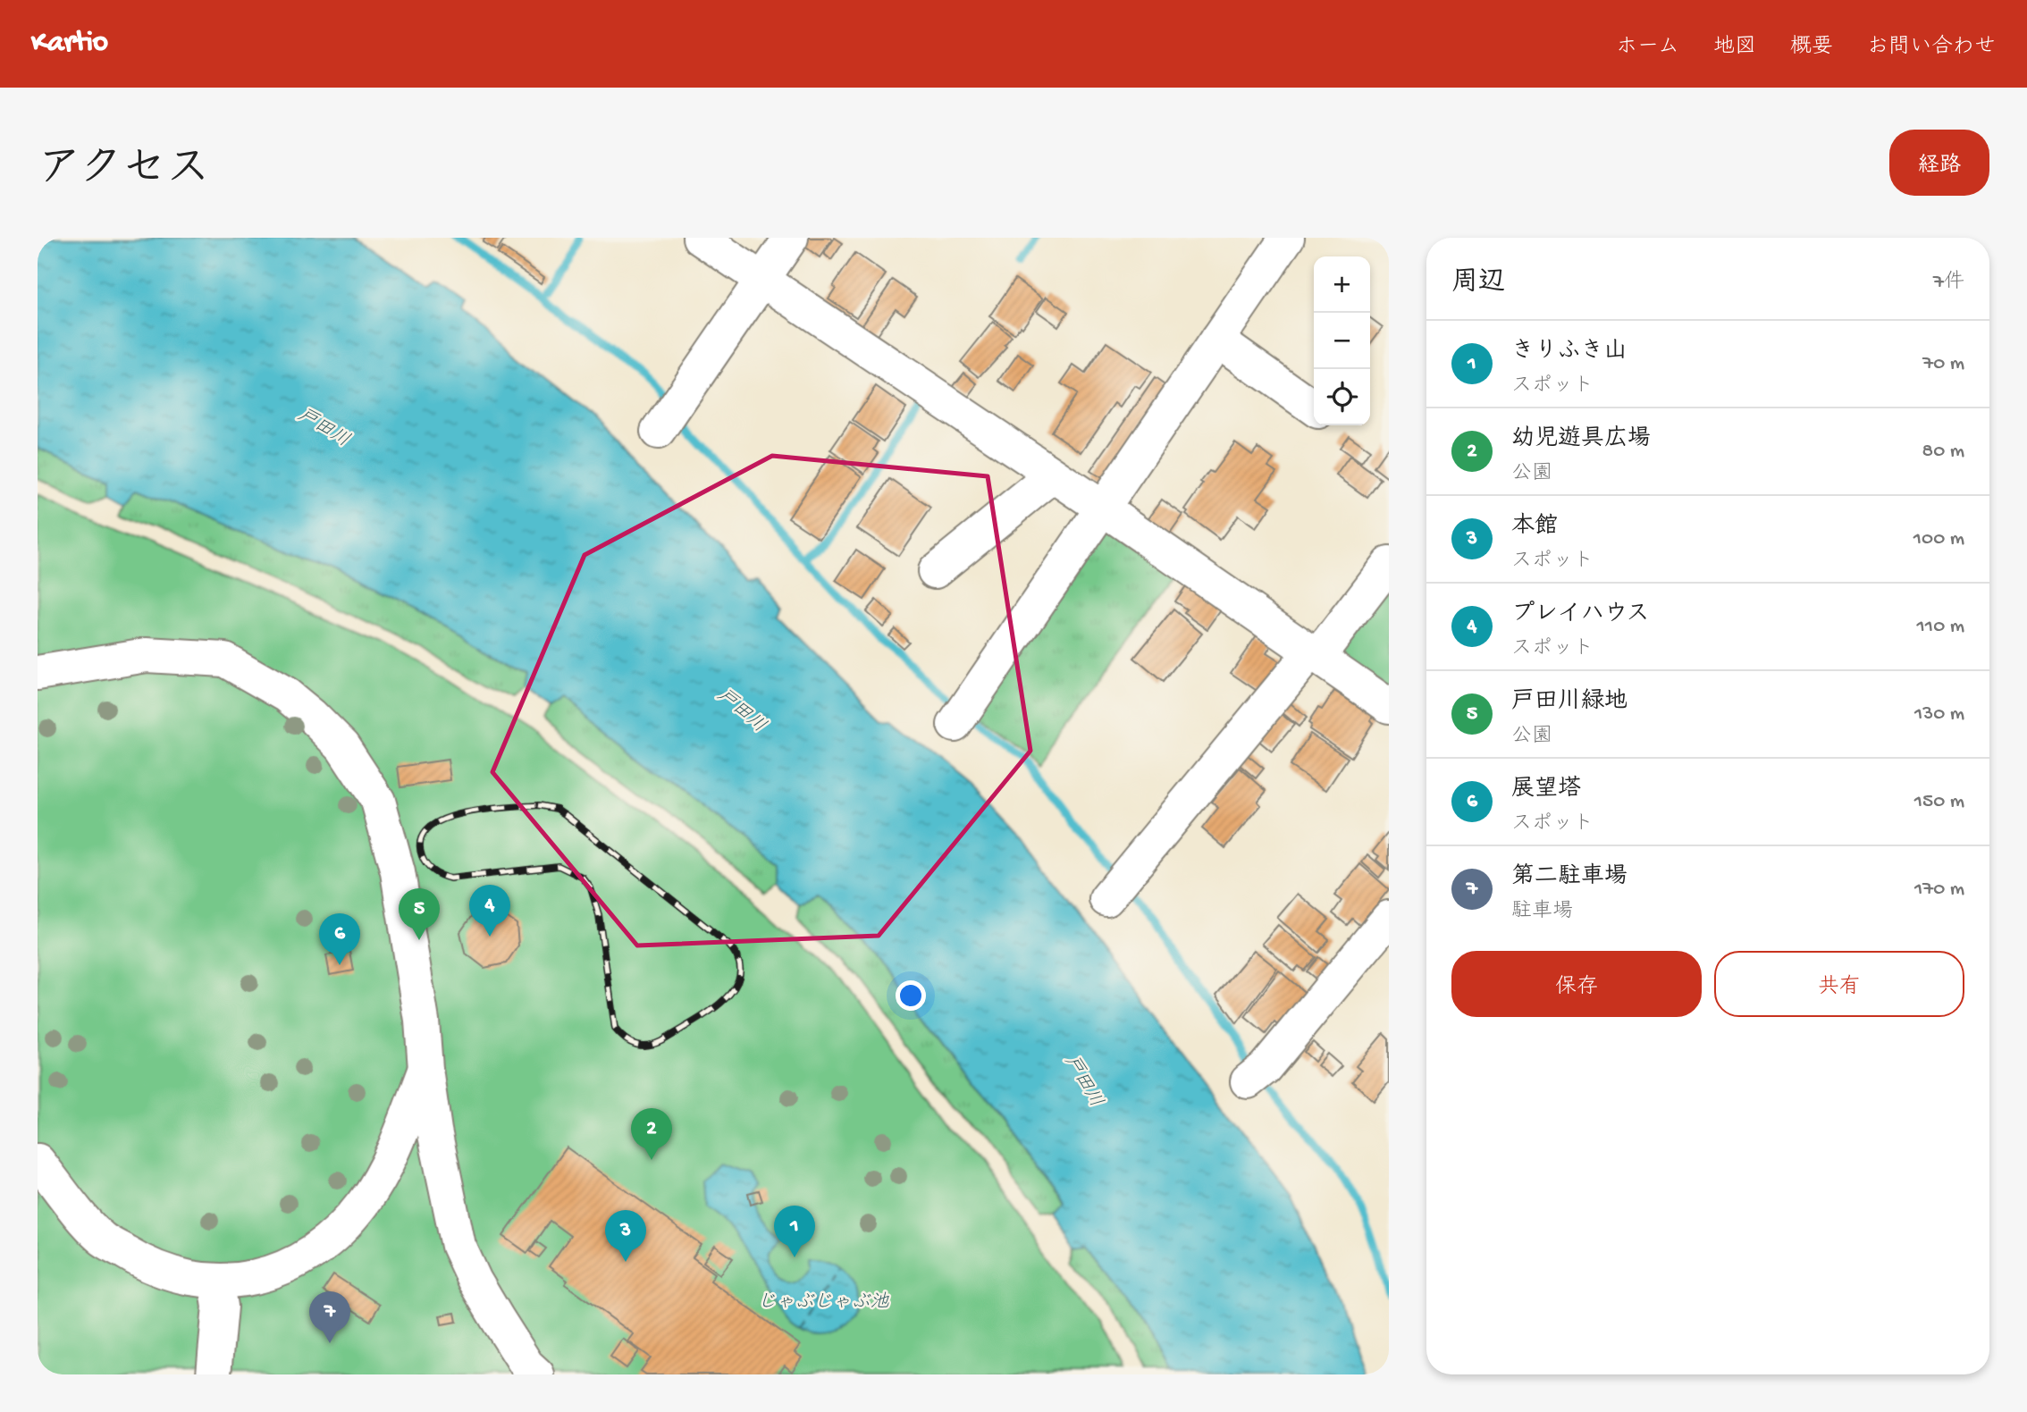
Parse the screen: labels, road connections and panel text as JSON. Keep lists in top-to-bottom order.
{
  "water": ["戸田川", "じゃぶじゃぶ池"],
  "page": {
    "header": "Kartio",
    "nav": [
      "ホーム",
      "地図",
      "概要",
      "お問い合わせ"
    ],
    "title": "アクセス",
    "buttons": [
      "経路",
      ["保存", "共有"]
    ],
    "heading": ["周辺", "7件"],
    "map_buttons": ["+", "−"],
    "list": [
      {
        "mark": "1",
        "name": "きりふき山",
        "note": "スポット",
        "value": "70 m"
      },
      {
        "mark": "2",
        "name": "幼児遊具広場",
        "note": "公園",
        "value": "80 m"
      },
      {
        "mark": "3",
        "name": "本館",
        "note": "スポット",
        "value": "100 m"
      },
      {
        "mark": "4",
        "name": "プレイハウス",
        "note": "スポット",
        "value": "110 m"
      },
      {
        "mark": "5",
        "name": "戸田川緑地",
        "note": "公園",
        "value": "130 m"
      },
      {
        "mark": "6",
        "name": "展望塔",
        "note": "スポット",
        "value": "150 m"
      },
      {
        "mark": "7",
        "name": "第二駐車場",
        "note": "駐車場",
        "value": "170 m"
      }
    ],
    "pins": [
      "4",
      "5",
      "6",
      "2",
      "1",
      "3",
      "7"
    ]
  }
}
